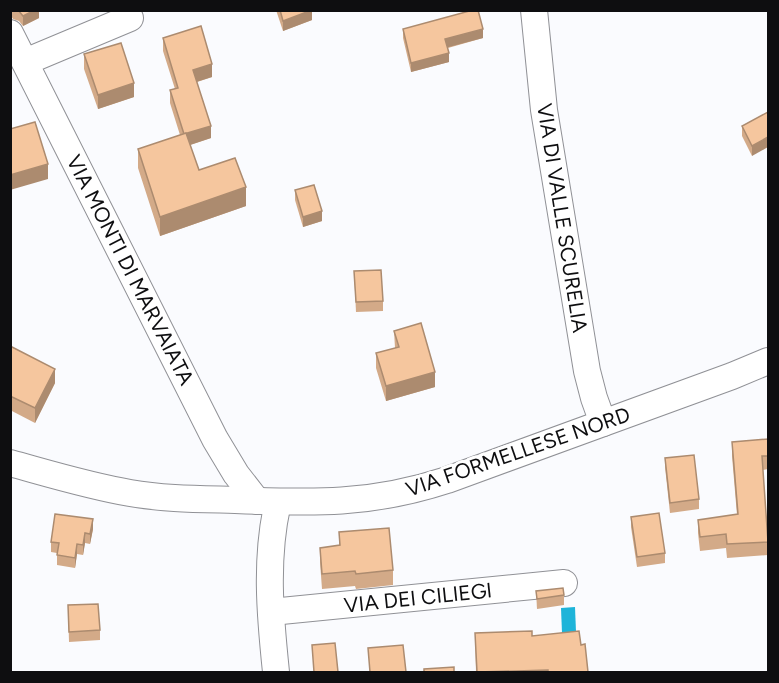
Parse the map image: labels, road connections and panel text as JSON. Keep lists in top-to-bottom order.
{
  "streets": {
    "street": [
      "VIA DI VALLE SCURELIA",
      "VIA MONTI DI MARVAIATA",
      "VIA FORMELLESE NORD",
      "VIA DEI CILIEGI"
    ]
  },
  "crossings": [
    ["VIA DI VALLE SCURELIA", "VIA FORMELLESE NORD"],
    ["VIA MONTI DI MARVAIATA", "VIA FORMELLESE NORD"]
  ]
}
